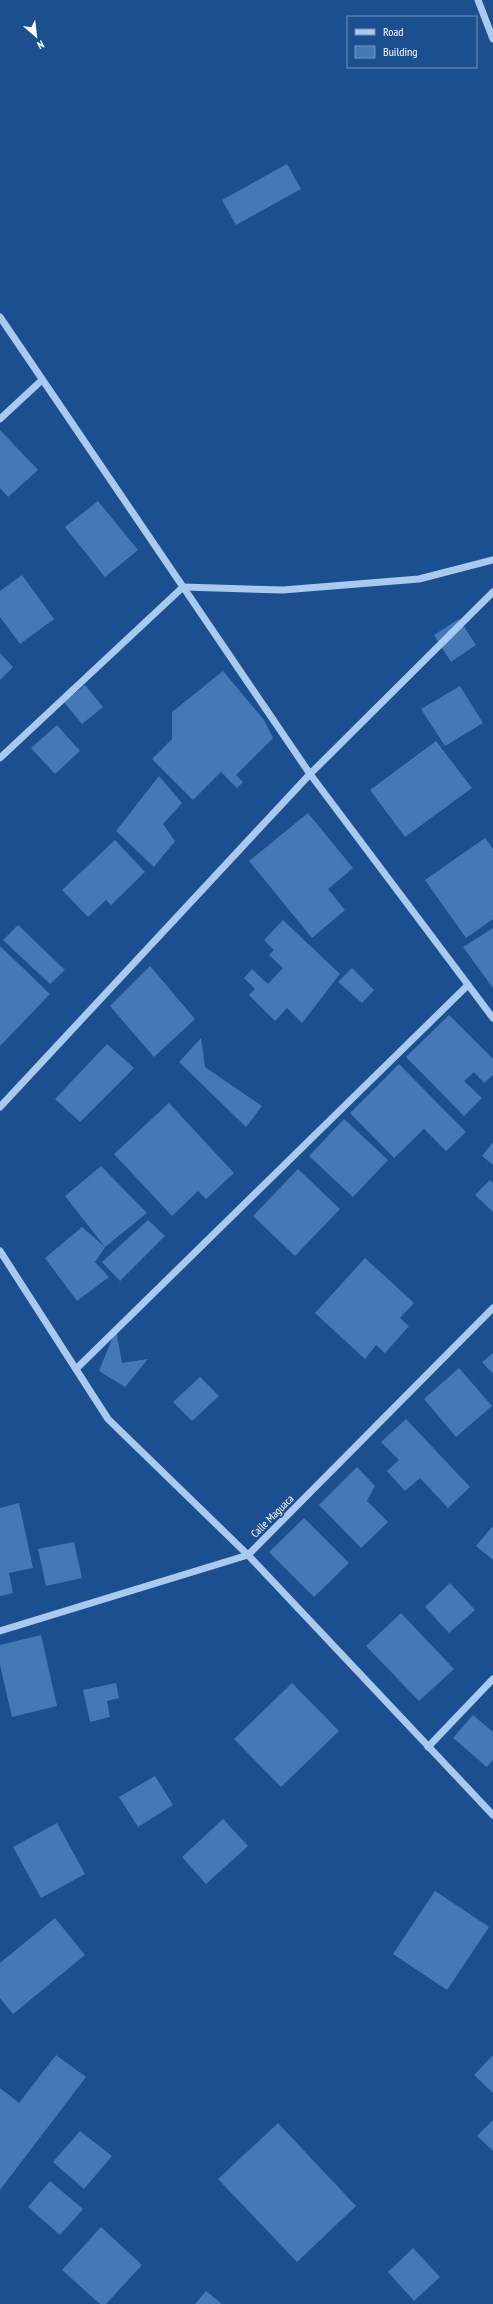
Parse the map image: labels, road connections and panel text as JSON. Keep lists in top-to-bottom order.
{
  "streets": {
    "street": ["Calle Maguaca"]
  },
  "legend": ["Road", "Building"],
  "north": "bottom right"
}
